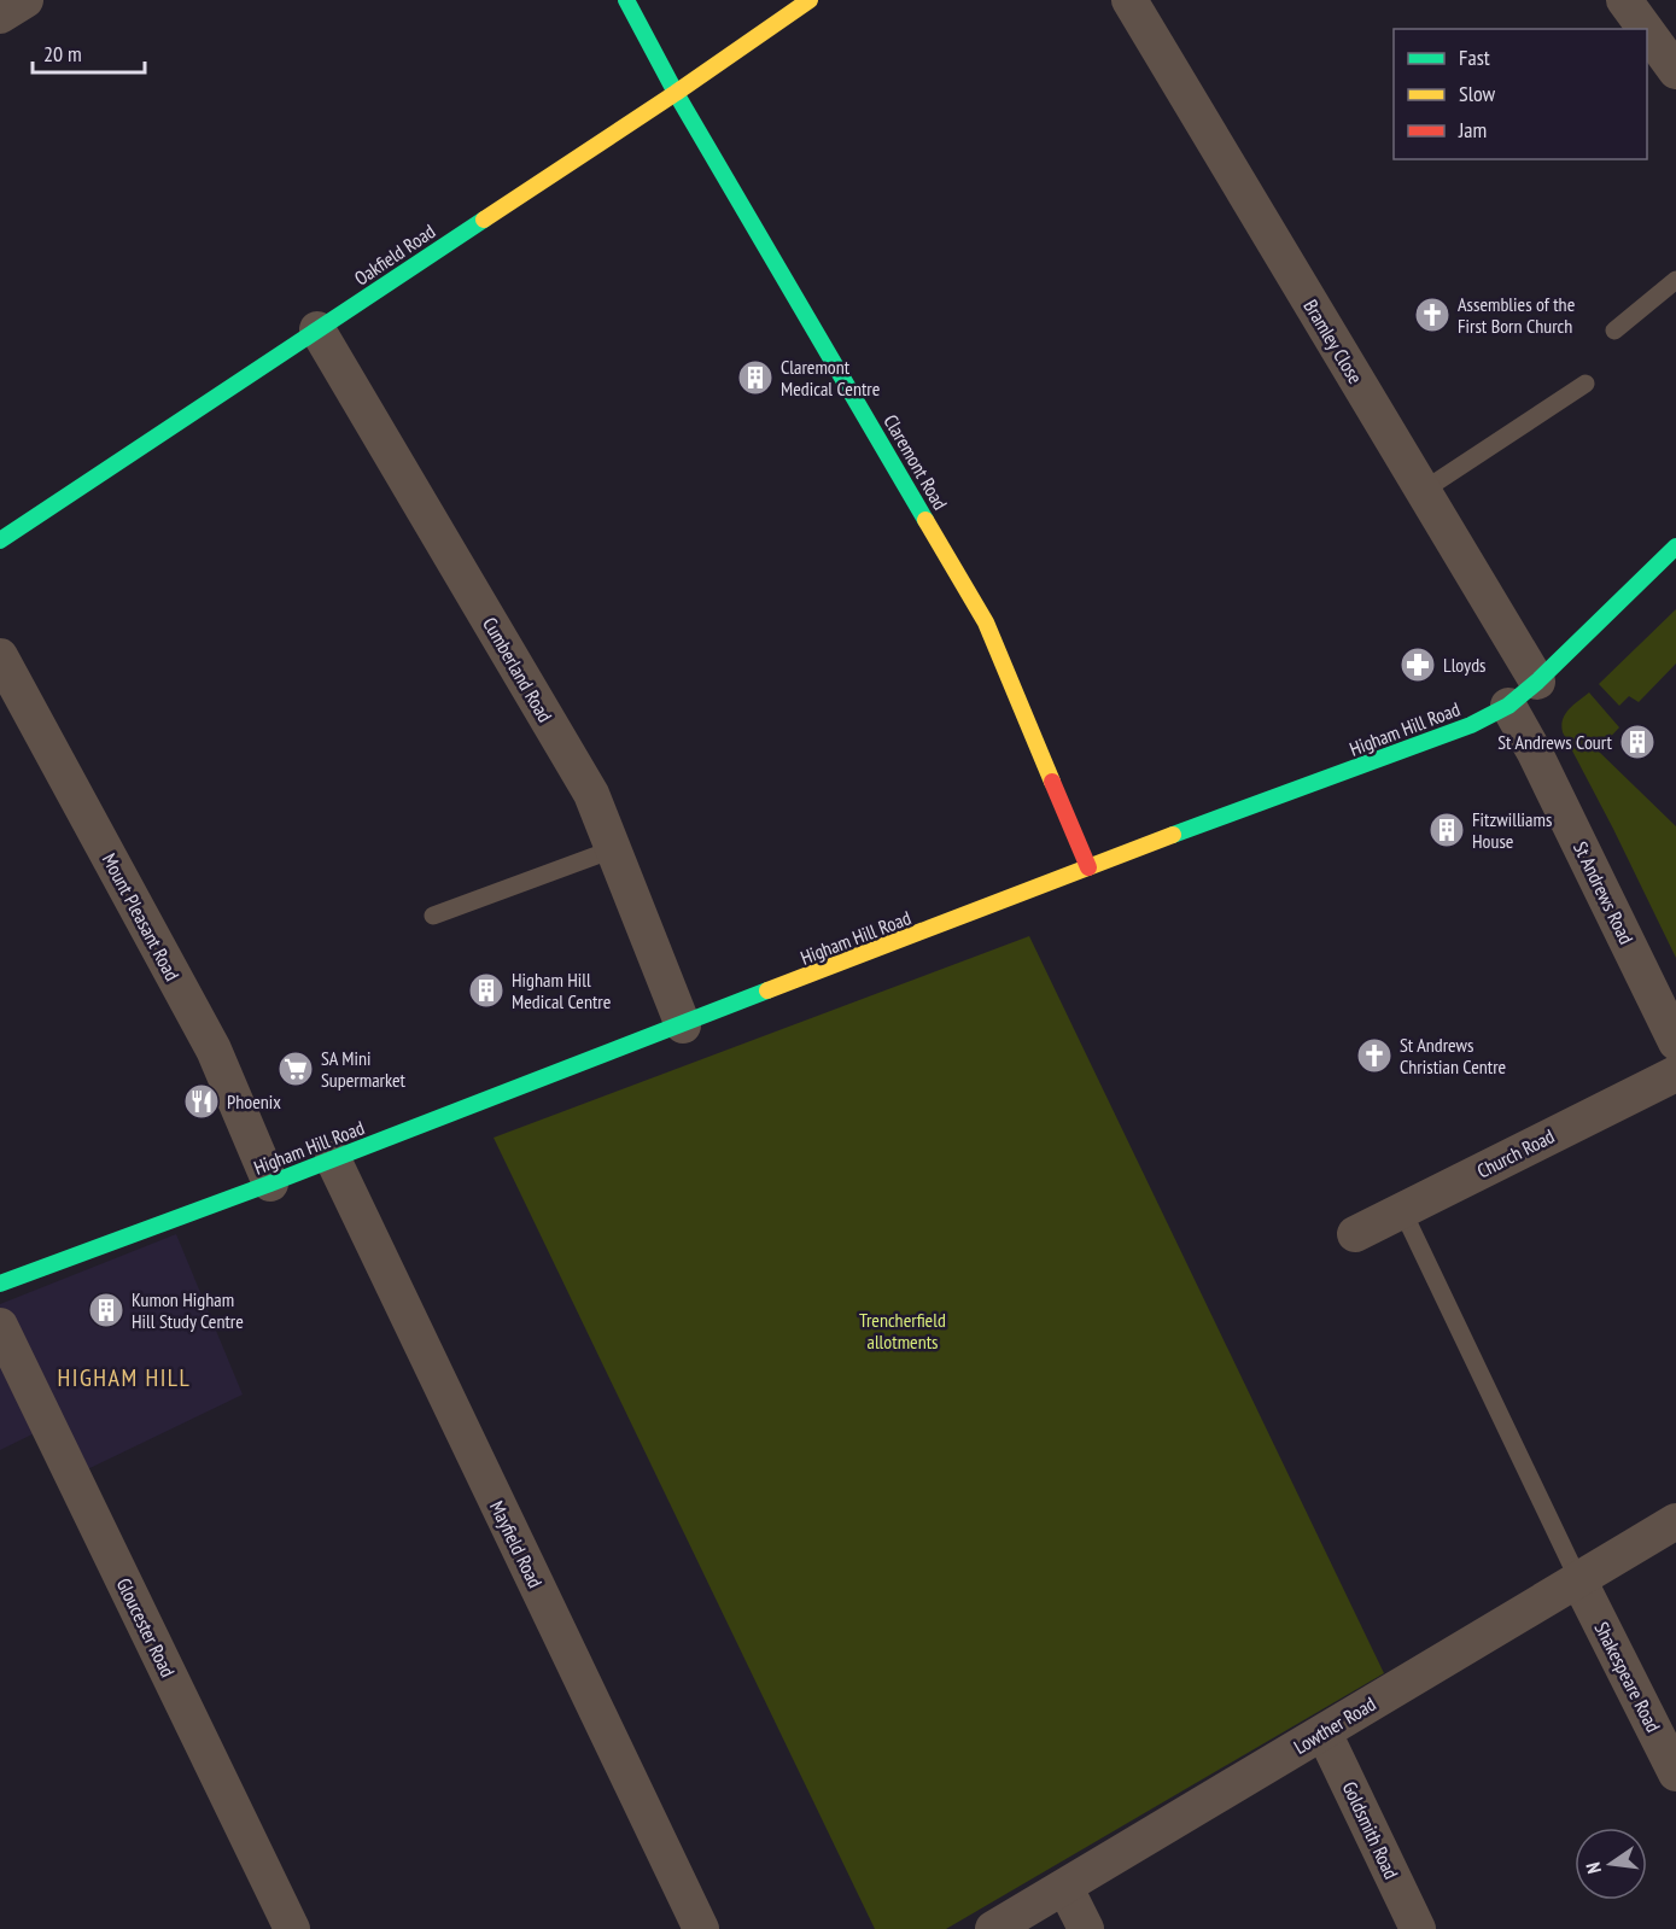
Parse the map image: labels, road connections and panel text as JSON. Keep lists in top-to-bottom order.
{
  "streets": {
    "street": [
      "Oakfield Road",
      "Bramley Close",
      "Claremont Road",
      "Cumberland Road",
      "Higham Hill Road",
      "St Andrews Road",
      "Mount Pleasant Road",
      "Church Road",
      "Mayfield Road",
      "Gloucester Road",
      "Shakespeare Road",
      "Lowther Road",
      "Goldsmith Road"
    ]
  },
  "crossings": [
    ["Oakfield Road", "Claremont Road"],
    ["Oakfield Road", "Cumberland Road"],
    ["Bramley Close", "Higham Hill Road"],
    ["Claremont Road", "Higham Hill Road"],
    ["Cumberland Road", "Higham Hill Road"],
    ["Higham Hill Road", "St Andrews Road"],
    ["Higham Hill Road", "Mount Pleasant Road"],
    ["Higham Hill Road", "Mayfield Road"],
    ["Shakespeare Road", "Lowther Road"],
    ["Lowther Road", "Goldsmith Road"]
  ],
  "districts": ["HIGHAM HILL"],
  "parks": ["Trencherfield allotments"],
  "places": {
    "church": ["Assemblies of the First Born Church", "St Andrews Christian Centre"],
    "building": [
      "Claremont Medical Centre",
      "St Andrews Court",
      "Fitzwilliams House",
      "Higham Hill Medical Centre",
      "Kumon Higham Hill Study Centre"
    ],
    "pharmacy": ["Lloyds"],
    "supermarket": ["SA Mini Supermarket"],
    "restaurant": ["Phoenix"]
  },
  "legend": ["Fast", "Slow", "Jam"],
  "scale_bar": "20 m",
  "north": "left"
}
